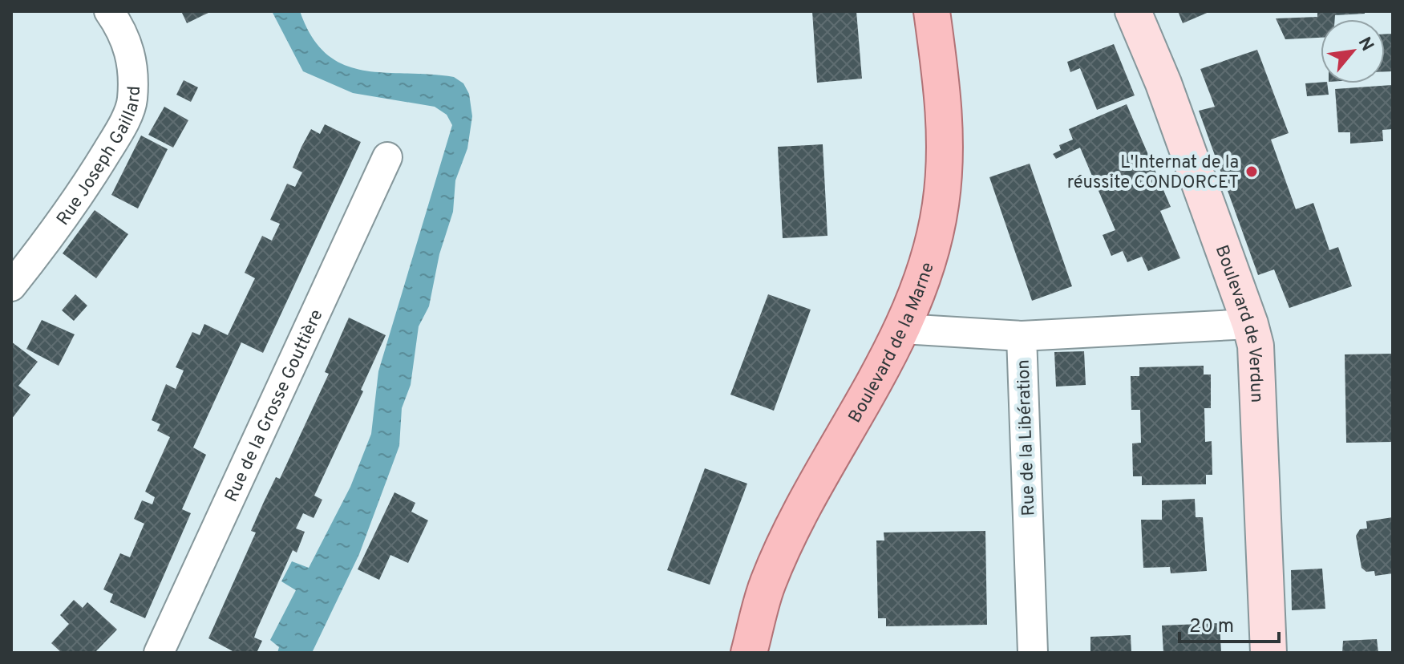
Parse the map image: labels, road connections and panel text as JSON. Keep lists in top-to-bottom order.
{
  "streets": {
    "main road": ["Boulevard de Verdun", "Boulevard de la Marne"],
    "street": ["Rue Joseph Gaillard", "Rue de la Grosse Gouttière", "Rue de la Libération"]
  },
  "crossings": [
    ["Boulevard de Verdun", "Rue de la Libération"]
  ],
  "places": ["L'Internat de la réussite CONDORCET"],
  "scale_bar": "20 m",
  "north": "top right"
}
